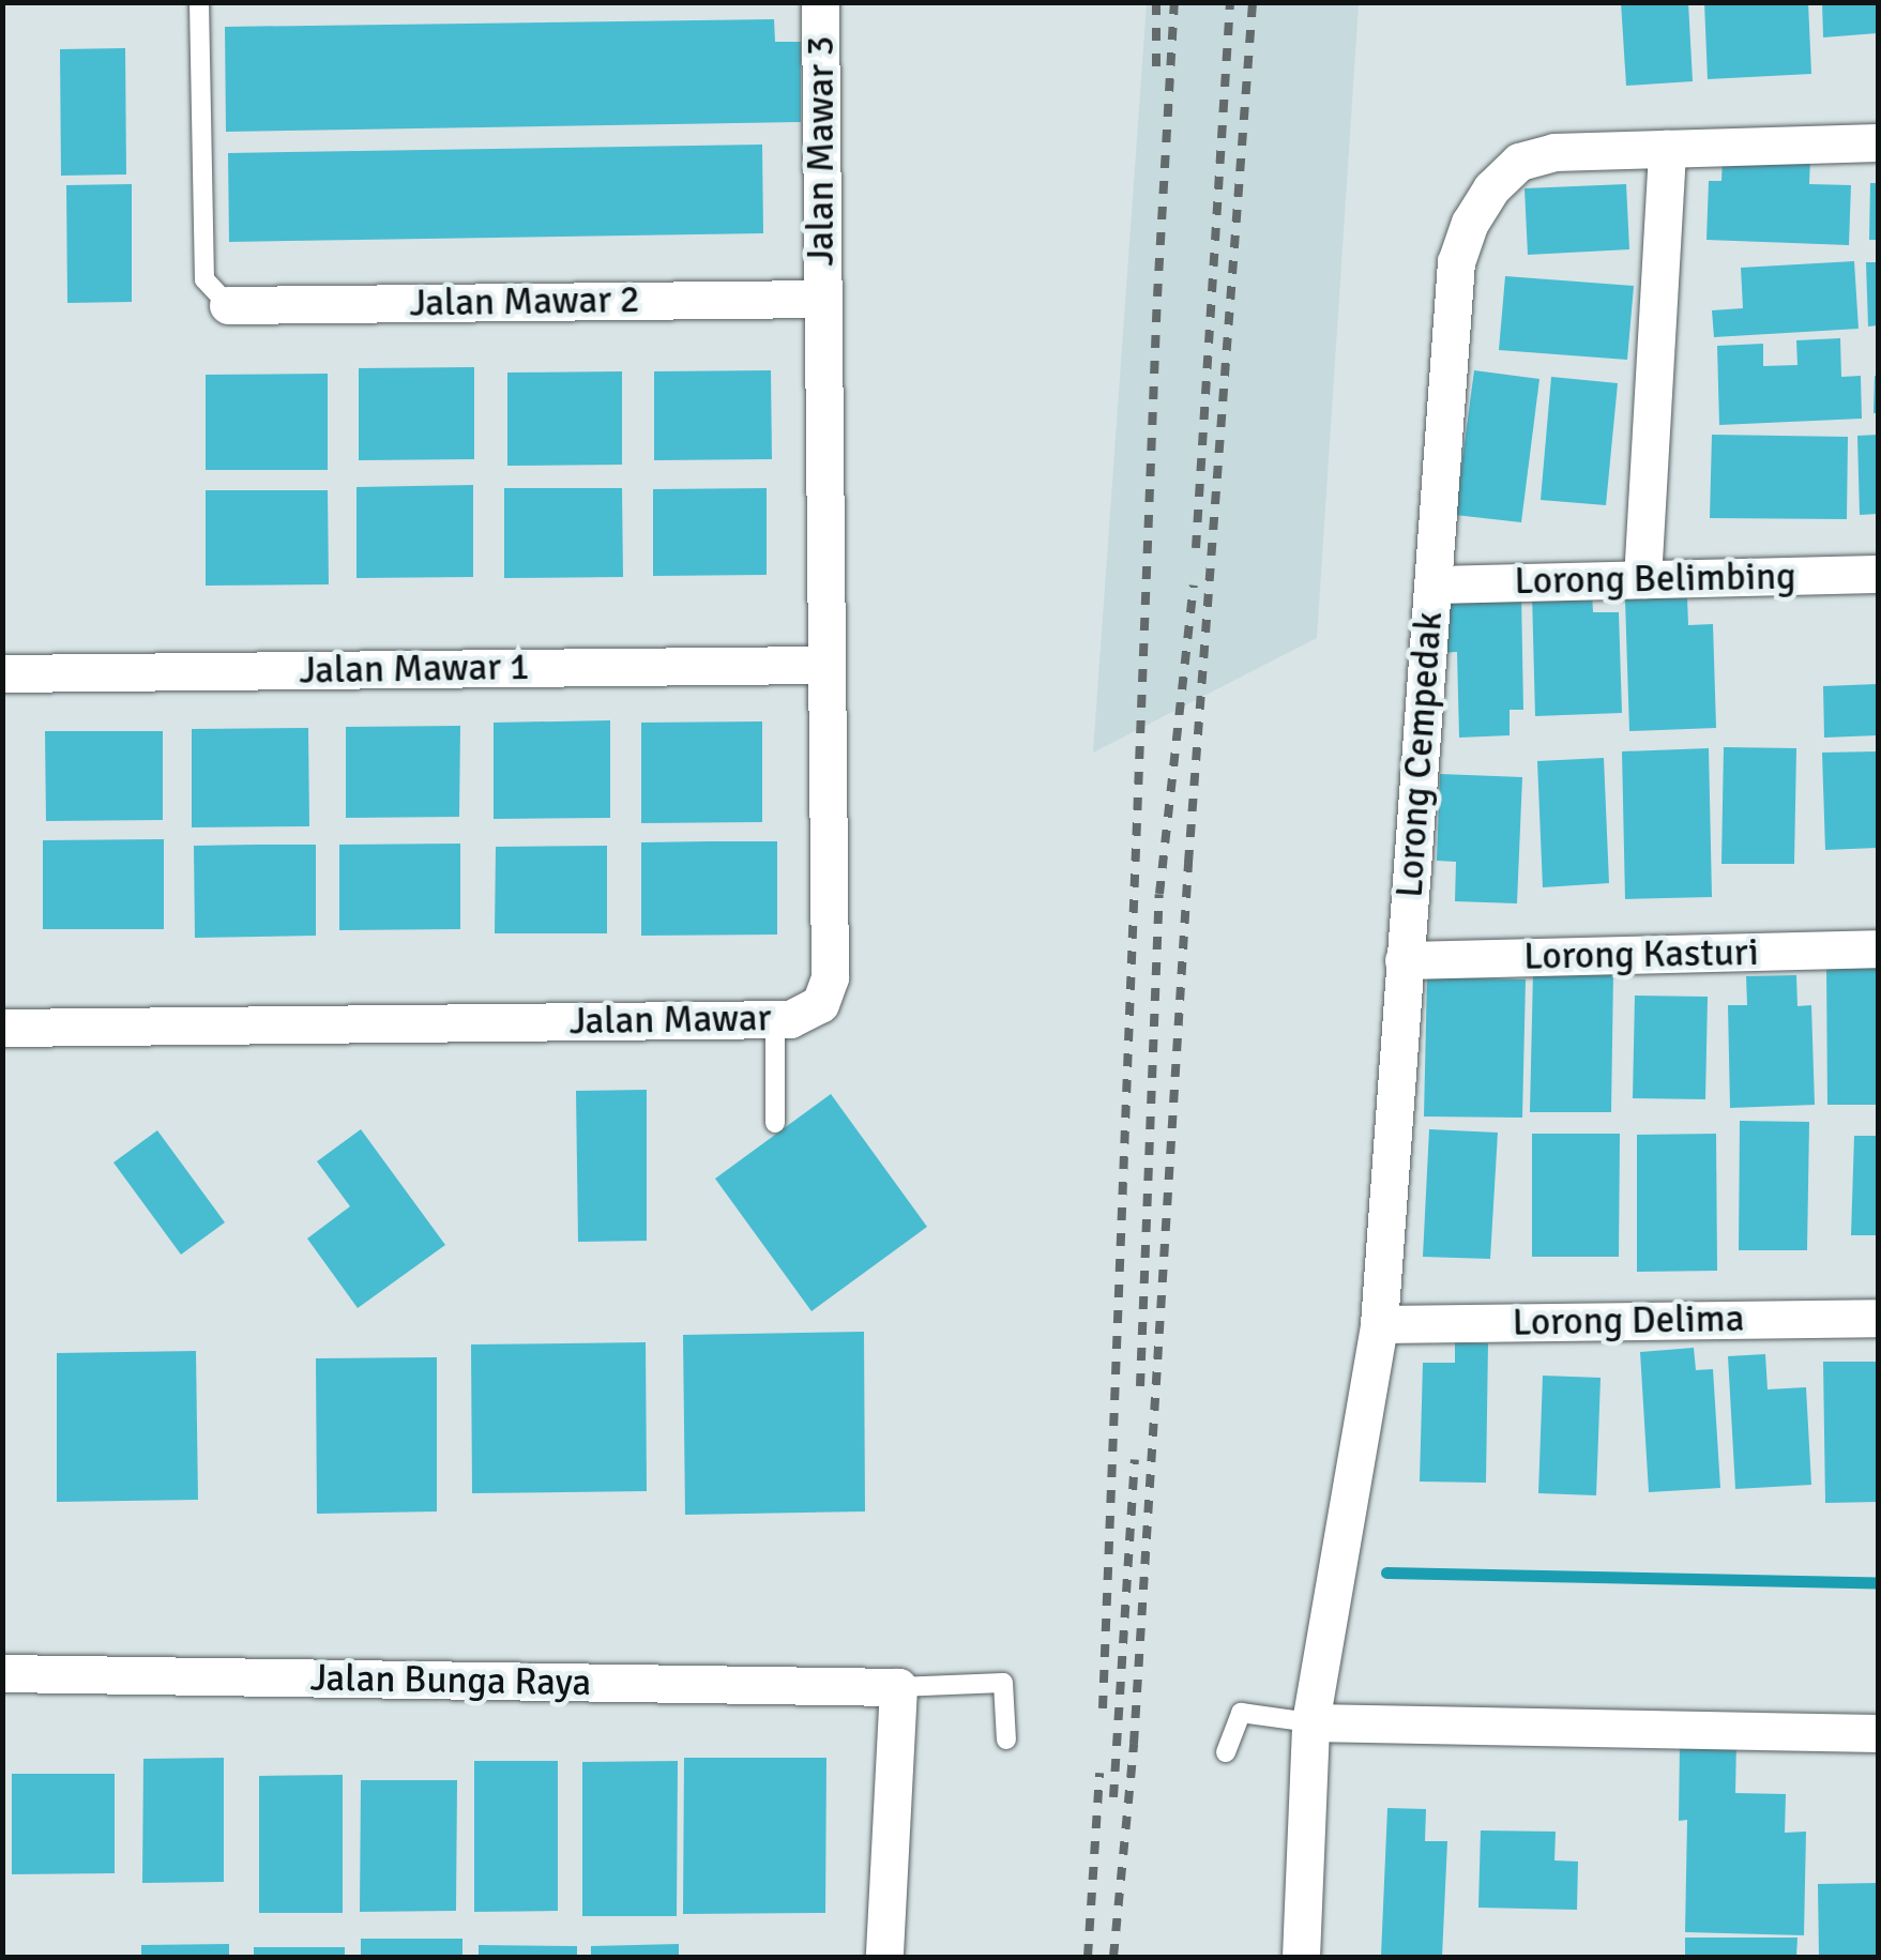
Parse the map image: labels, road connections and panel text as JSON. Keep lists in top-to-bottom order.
{
  "streets": {
    "street": [
      "Jalan Mawar 3",
      "Jalan Mawar 2",
      "Lorong Belimbing",
      "Jalan Mawar 1",
      "Lorong Cempedak",
      "Lorong Kasturi",
      "Jalan Mawar",
      "Lorong Delima",
      "Jalan Bunga Raya"
    ]
  },
  "crossings": [
    ["Jalan Mawar 3", "Jalan Mawar 2"],
    ["Jalan Mawar 3", "Jalan Mawar"],
    ["Jalan Mawar 2", "Jalan Mawar"],
    ["Lorong Belimbing", "Lorong Cempedak"],
    ["Jalan Mawar 1", "Jalan Mawar"],
    ["Lorong Cempedak", "Lorong Kasturi"],
    ["Lorong Cempedak", "Lorong Delima"]
  ]
}
